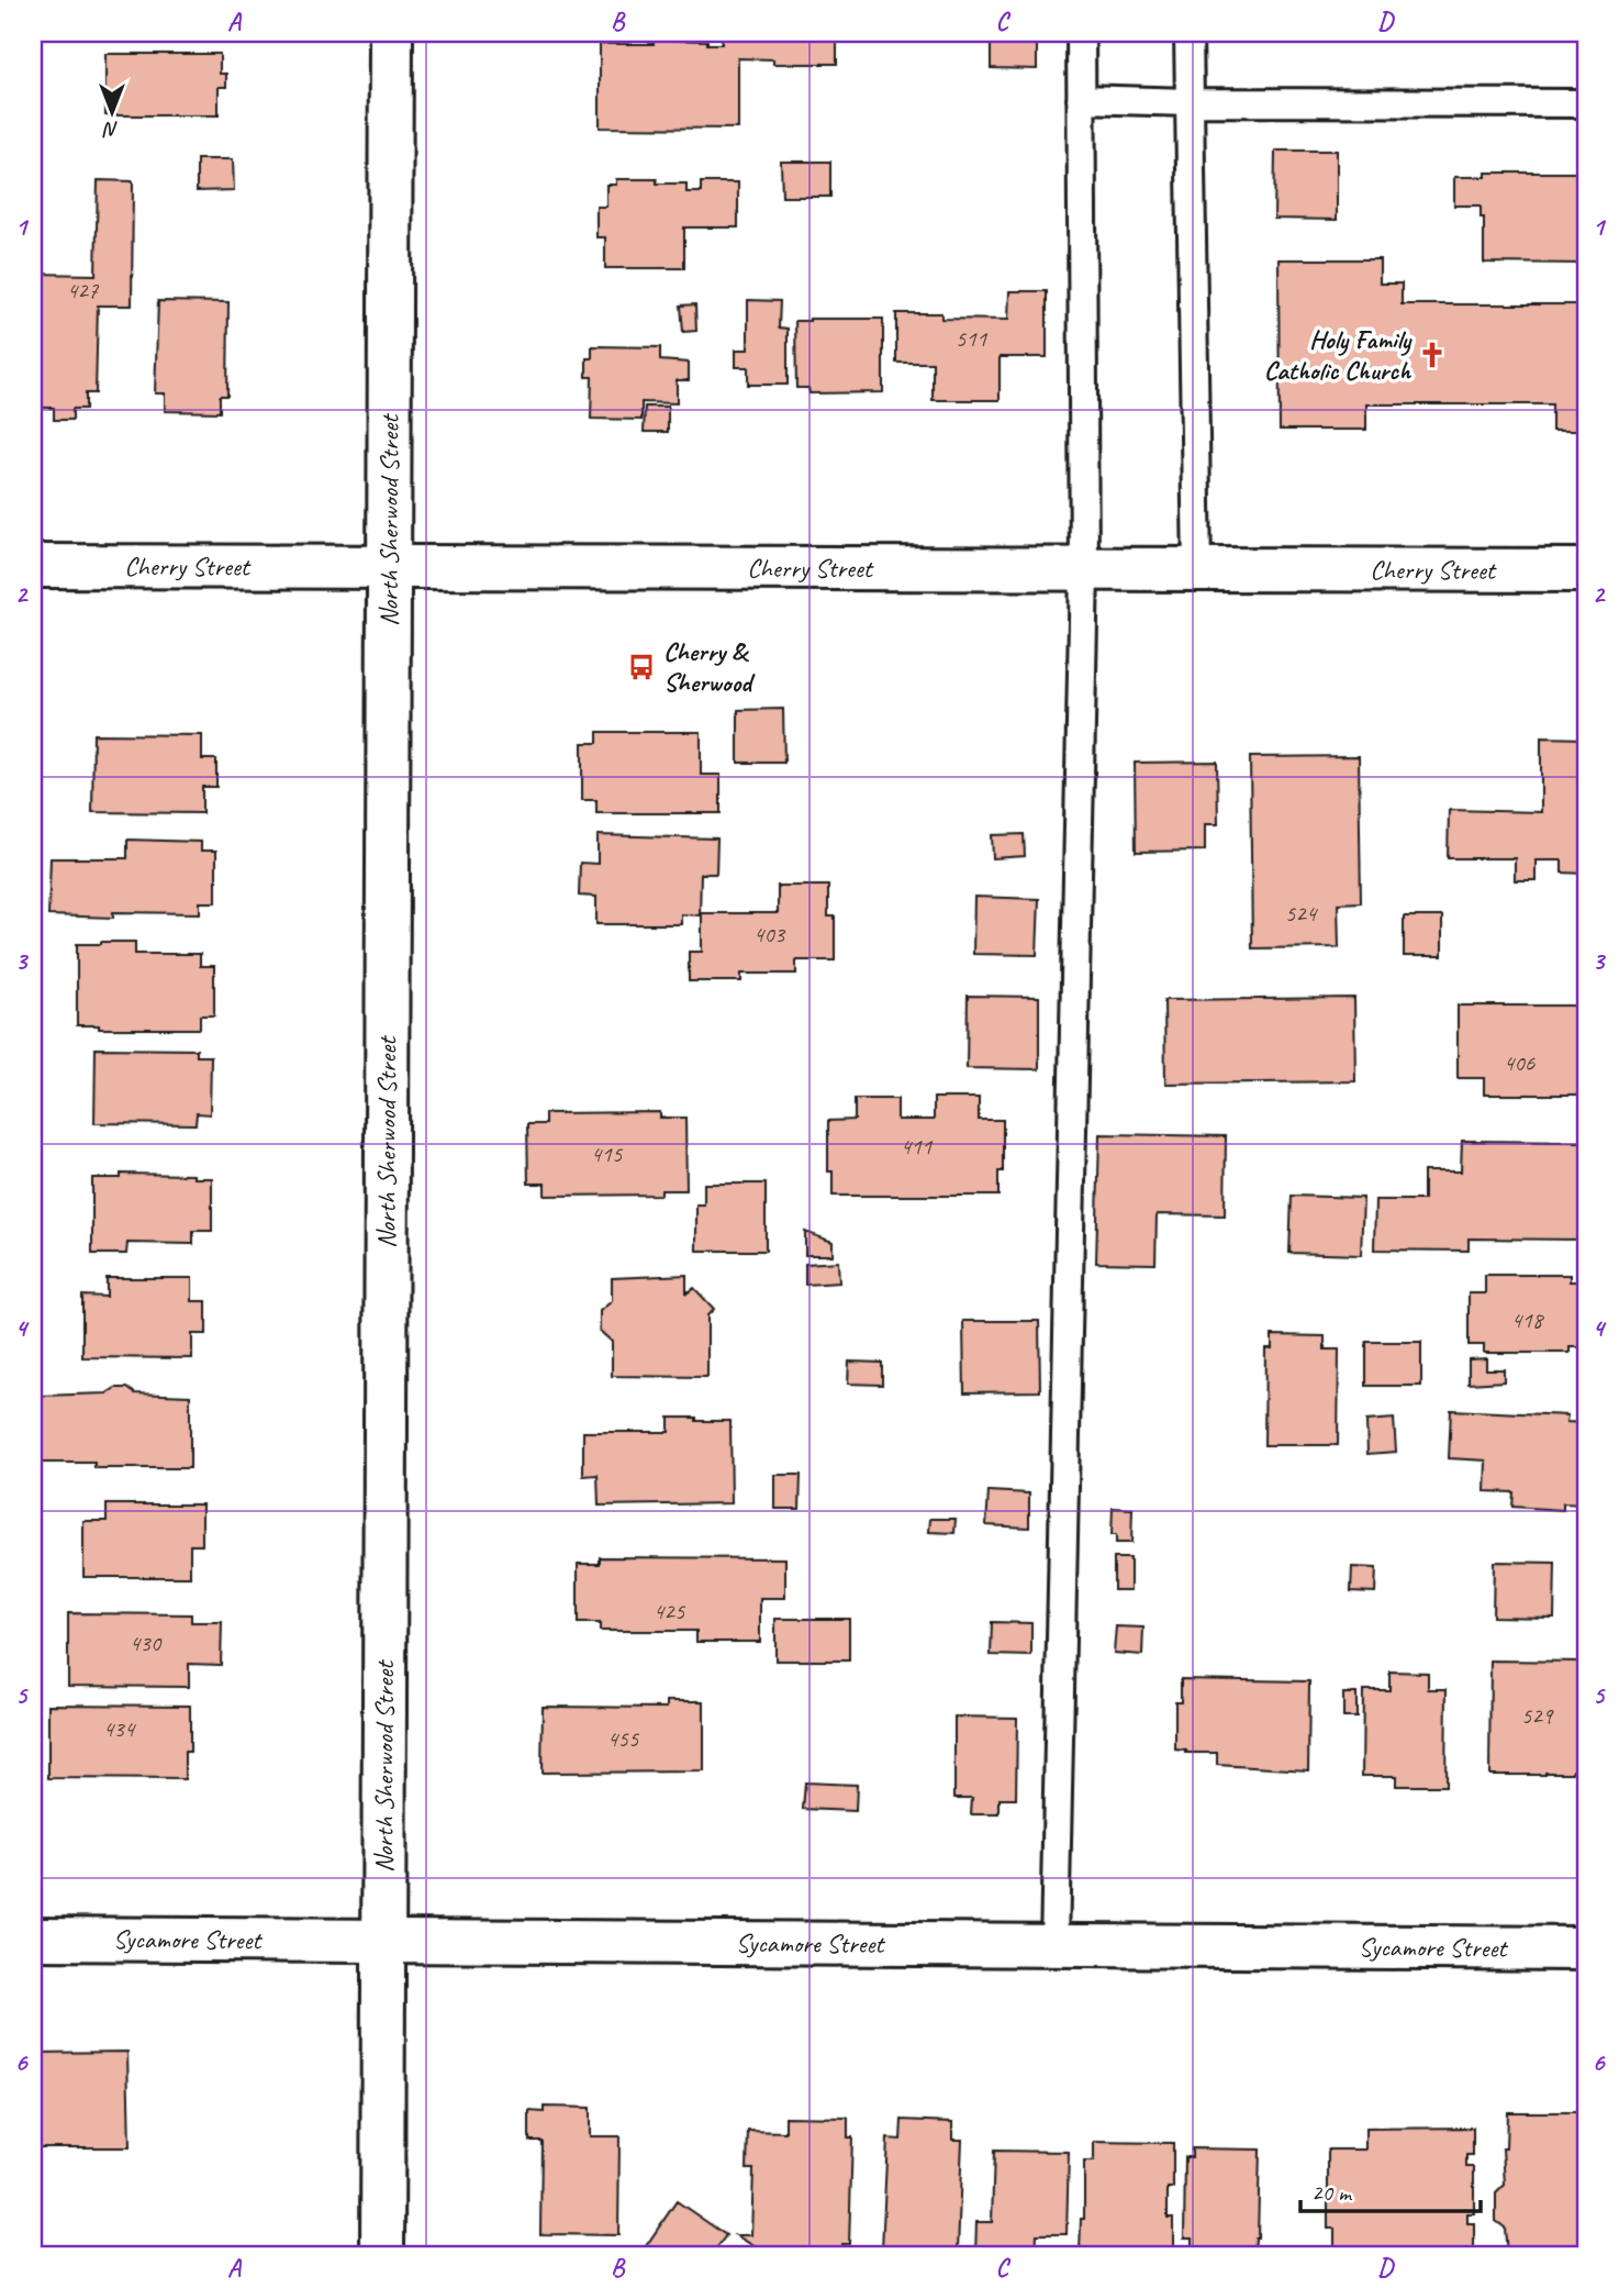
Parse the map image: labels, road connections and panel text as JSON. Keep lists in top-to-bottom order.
{
  "streets": {
    "street": ["North Sherwood Street", "Cherry Street", "Sycamore Street"]
  },
  "crossings": [
    ["North Sherwood Street", "Cherry Street"],
    ["North Sherwood Street", "Sycamore Street"]
  ],
  "places": {
    "church": ["Holy Family Catholic Church"],
    "bus stop": ["Cherry & Sherwood"]
  },
  "house_numbers": [
    "427",
    "511",
    "524",
    "403",
    "406",
    "411",
    "415",
    "418",
    "425",
    "430",
    "529",
    "434",
    "455"
  ],
  "scale_bar": "20 m",
  "north": "bottom",
  "grid": {
    "columns": [
      "A",
      "B",
      "C",
      "D"
    ],
    "rows": [
      "1",
      "2",
      "3",
      "4",
      "5",
      "6"
    ]
  }
}
